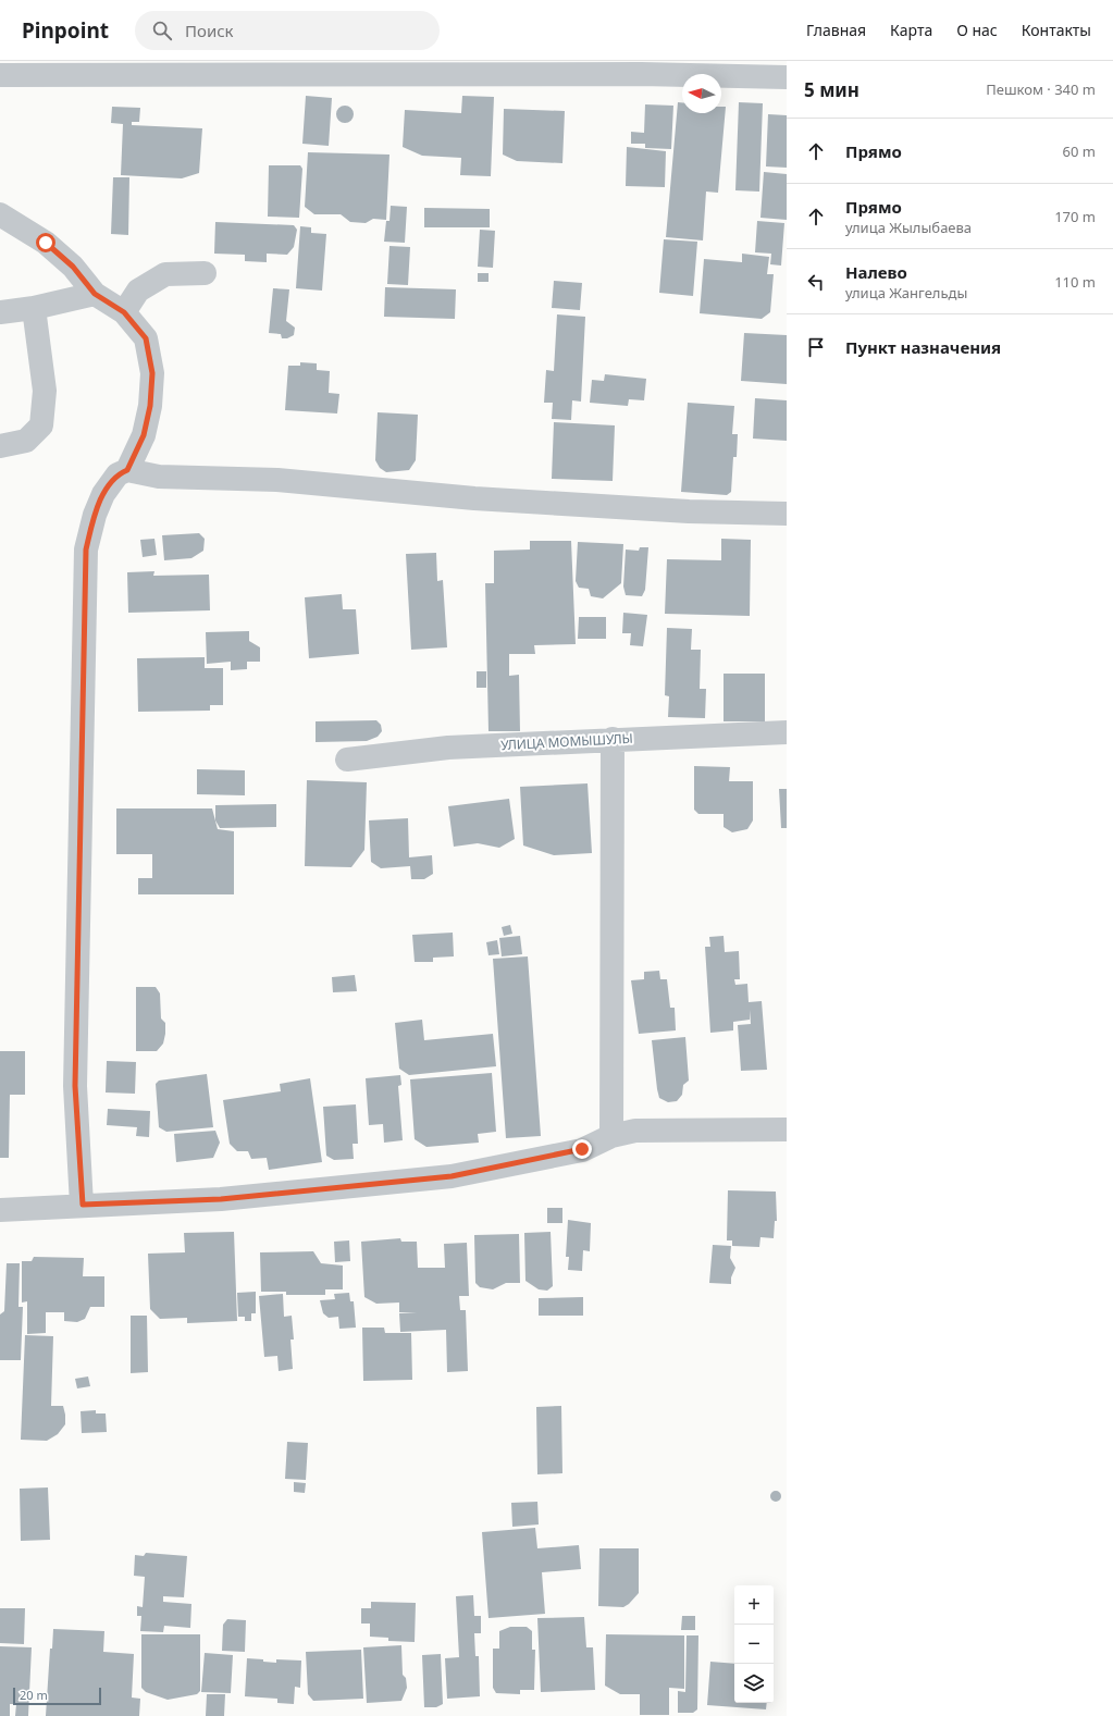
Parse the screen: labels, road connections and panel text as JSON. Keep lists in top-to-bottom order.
{
  "streets": {
    "street": ["УЛИЦА МОМЫШУЛЫ"]
  },
  "scale_bar": "20 m",
  "north": "left",
  "page": {
    "header": "Pinpoint",
    "search": "Поиск",
    "nav": [
      "Главная",
      "Карта",
      "О нас",
      "Контакты"
    ],
    "heading": ["5 мин", "Пешком · 340 m"],
    "list": [
      ["Прямо", "60 m"],
      ["Прямо", "улица Жылыбаева", "170 m"],
      ["Налево", "улица Жангельды", "110 m"],
      "Пункт назначения"
    ],
    "map_buttons": ["+", "−"],
    "scale": "20 m"
  }
}
